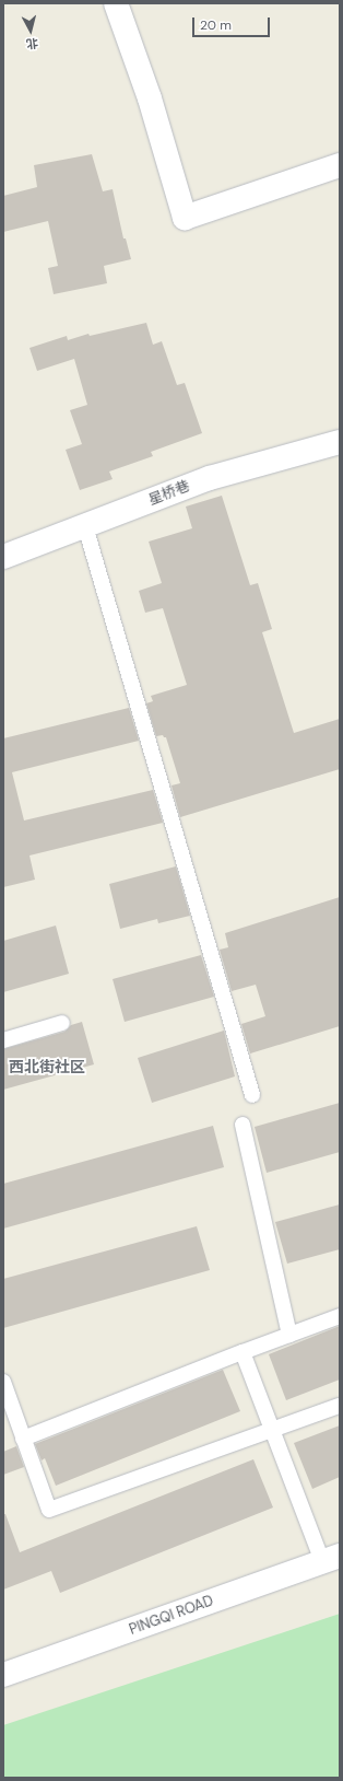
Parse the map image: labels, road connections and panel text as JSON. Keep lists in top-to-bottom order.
{
  "streets": {
    "street": ["星桥巷", "PINGQI ROAD"]
  },
  "districts": ["西北街社区"],
  "scale_bar": "20 m",
  "north": "bottom"
}
